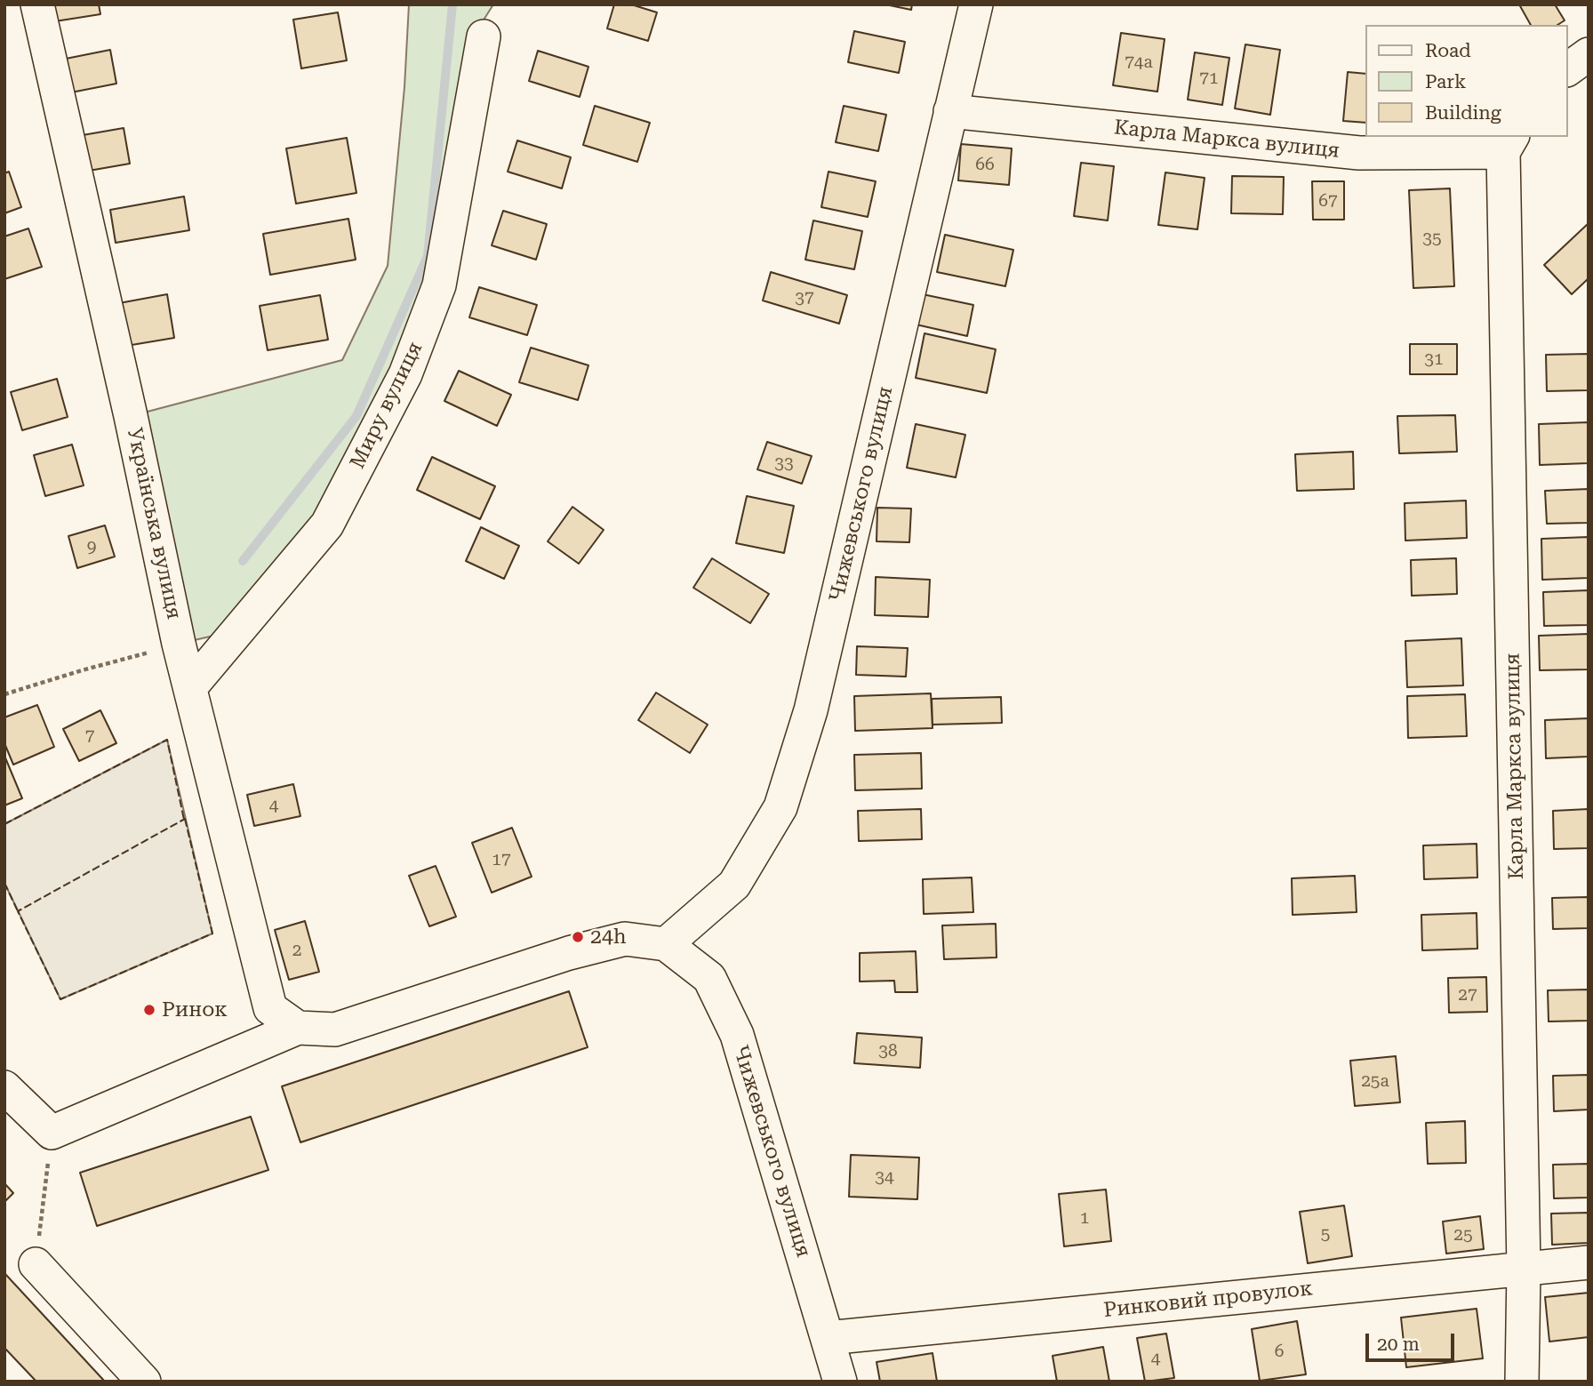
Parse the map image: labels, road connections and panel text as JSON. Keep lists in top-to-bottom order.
{
  "streets": {
    "street": [
      "Карла Маркса вулиця",
      "Миру вулиця",
      "Чижевського вулиця",
      "Українська вулиця",
      "Ринковий провулок"
    ]
  },
  "crossings": [
    ["Карла Маркса вулиця", "Чижевського вулиця"],
    ["Карла Маркса вулиця", "Ринковий провулок"],
    ["Миру вулиця", "Українська вулиця"],
    ["Чижевського вулиця", "Ринковий провулок"]
  ],
  "places": ["24h", "Ринок"],
  "house_numbers": [
    "74а",
    "71",
    "66",
    "67",
    "35",
    "37",
    "31",
    "33",
    "9",
    "7",
    "4",
    "17",
    "2",
    "27",
    "38",
    "25а",
    "34",
    "1",
    "5",
    "25",
    "6",
    "4"
  ],
  "legend": ["Road", "Park", "Building"],
  "scale_bar": "20 m"
}
